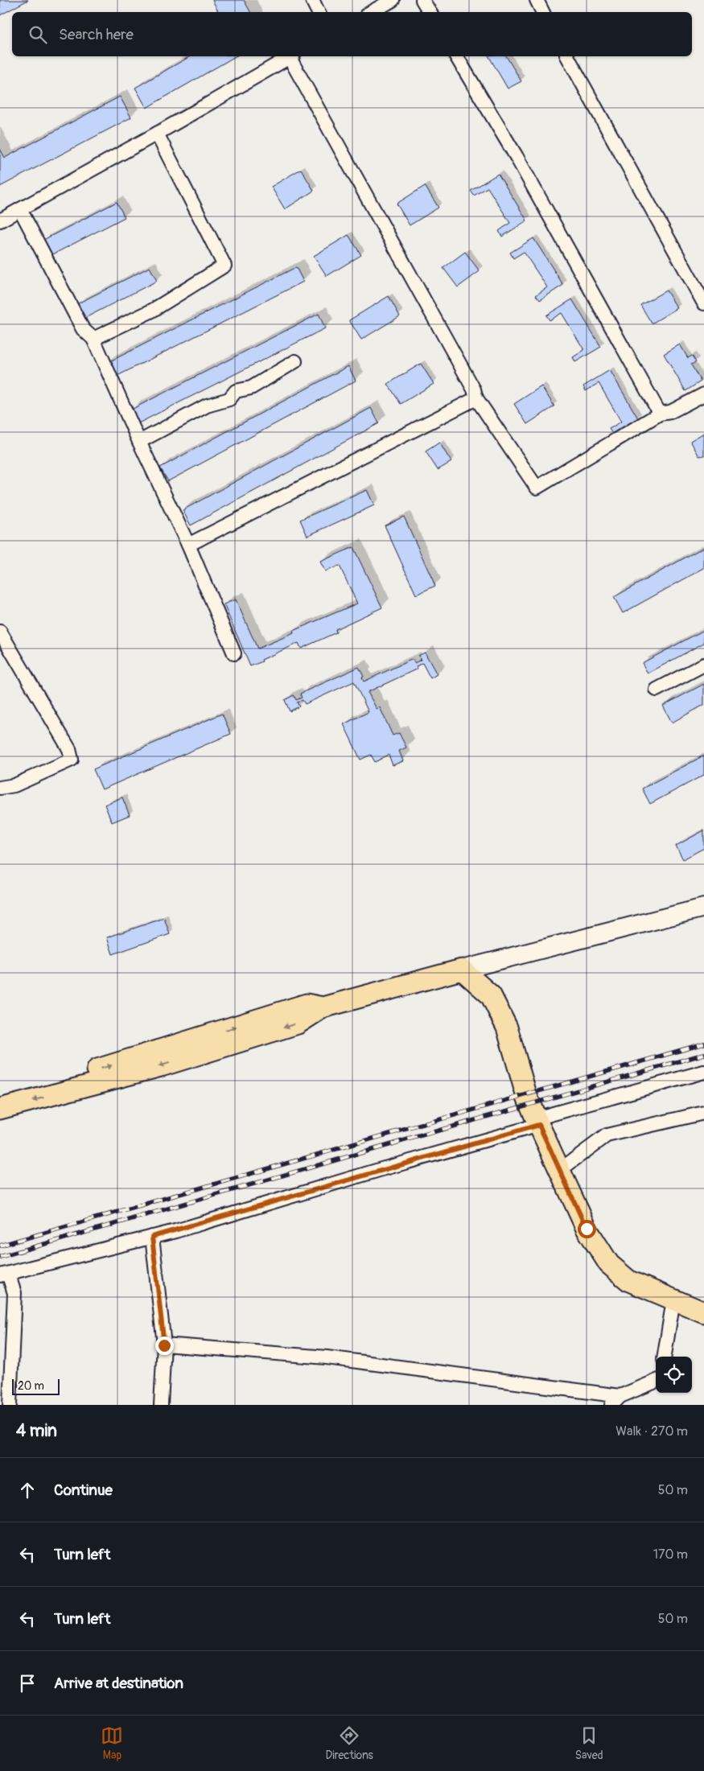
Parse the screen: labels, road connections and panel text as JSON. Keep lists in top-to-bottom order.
{
  "scale_bar": "20 m",
  "page": {
    "search": "Search here",
    "scale": "20 m",
    "heading": ["4 min", "Walk · 270 m"],
    "list": [
      ["Continue", "50 m"],
      ["Turn left", "170 m"],
      ["Turn left", "50 m"],
      "Arrive at destination"
    ],
    "nav": ["Map", "Directions", "Saved"]
  }
}
